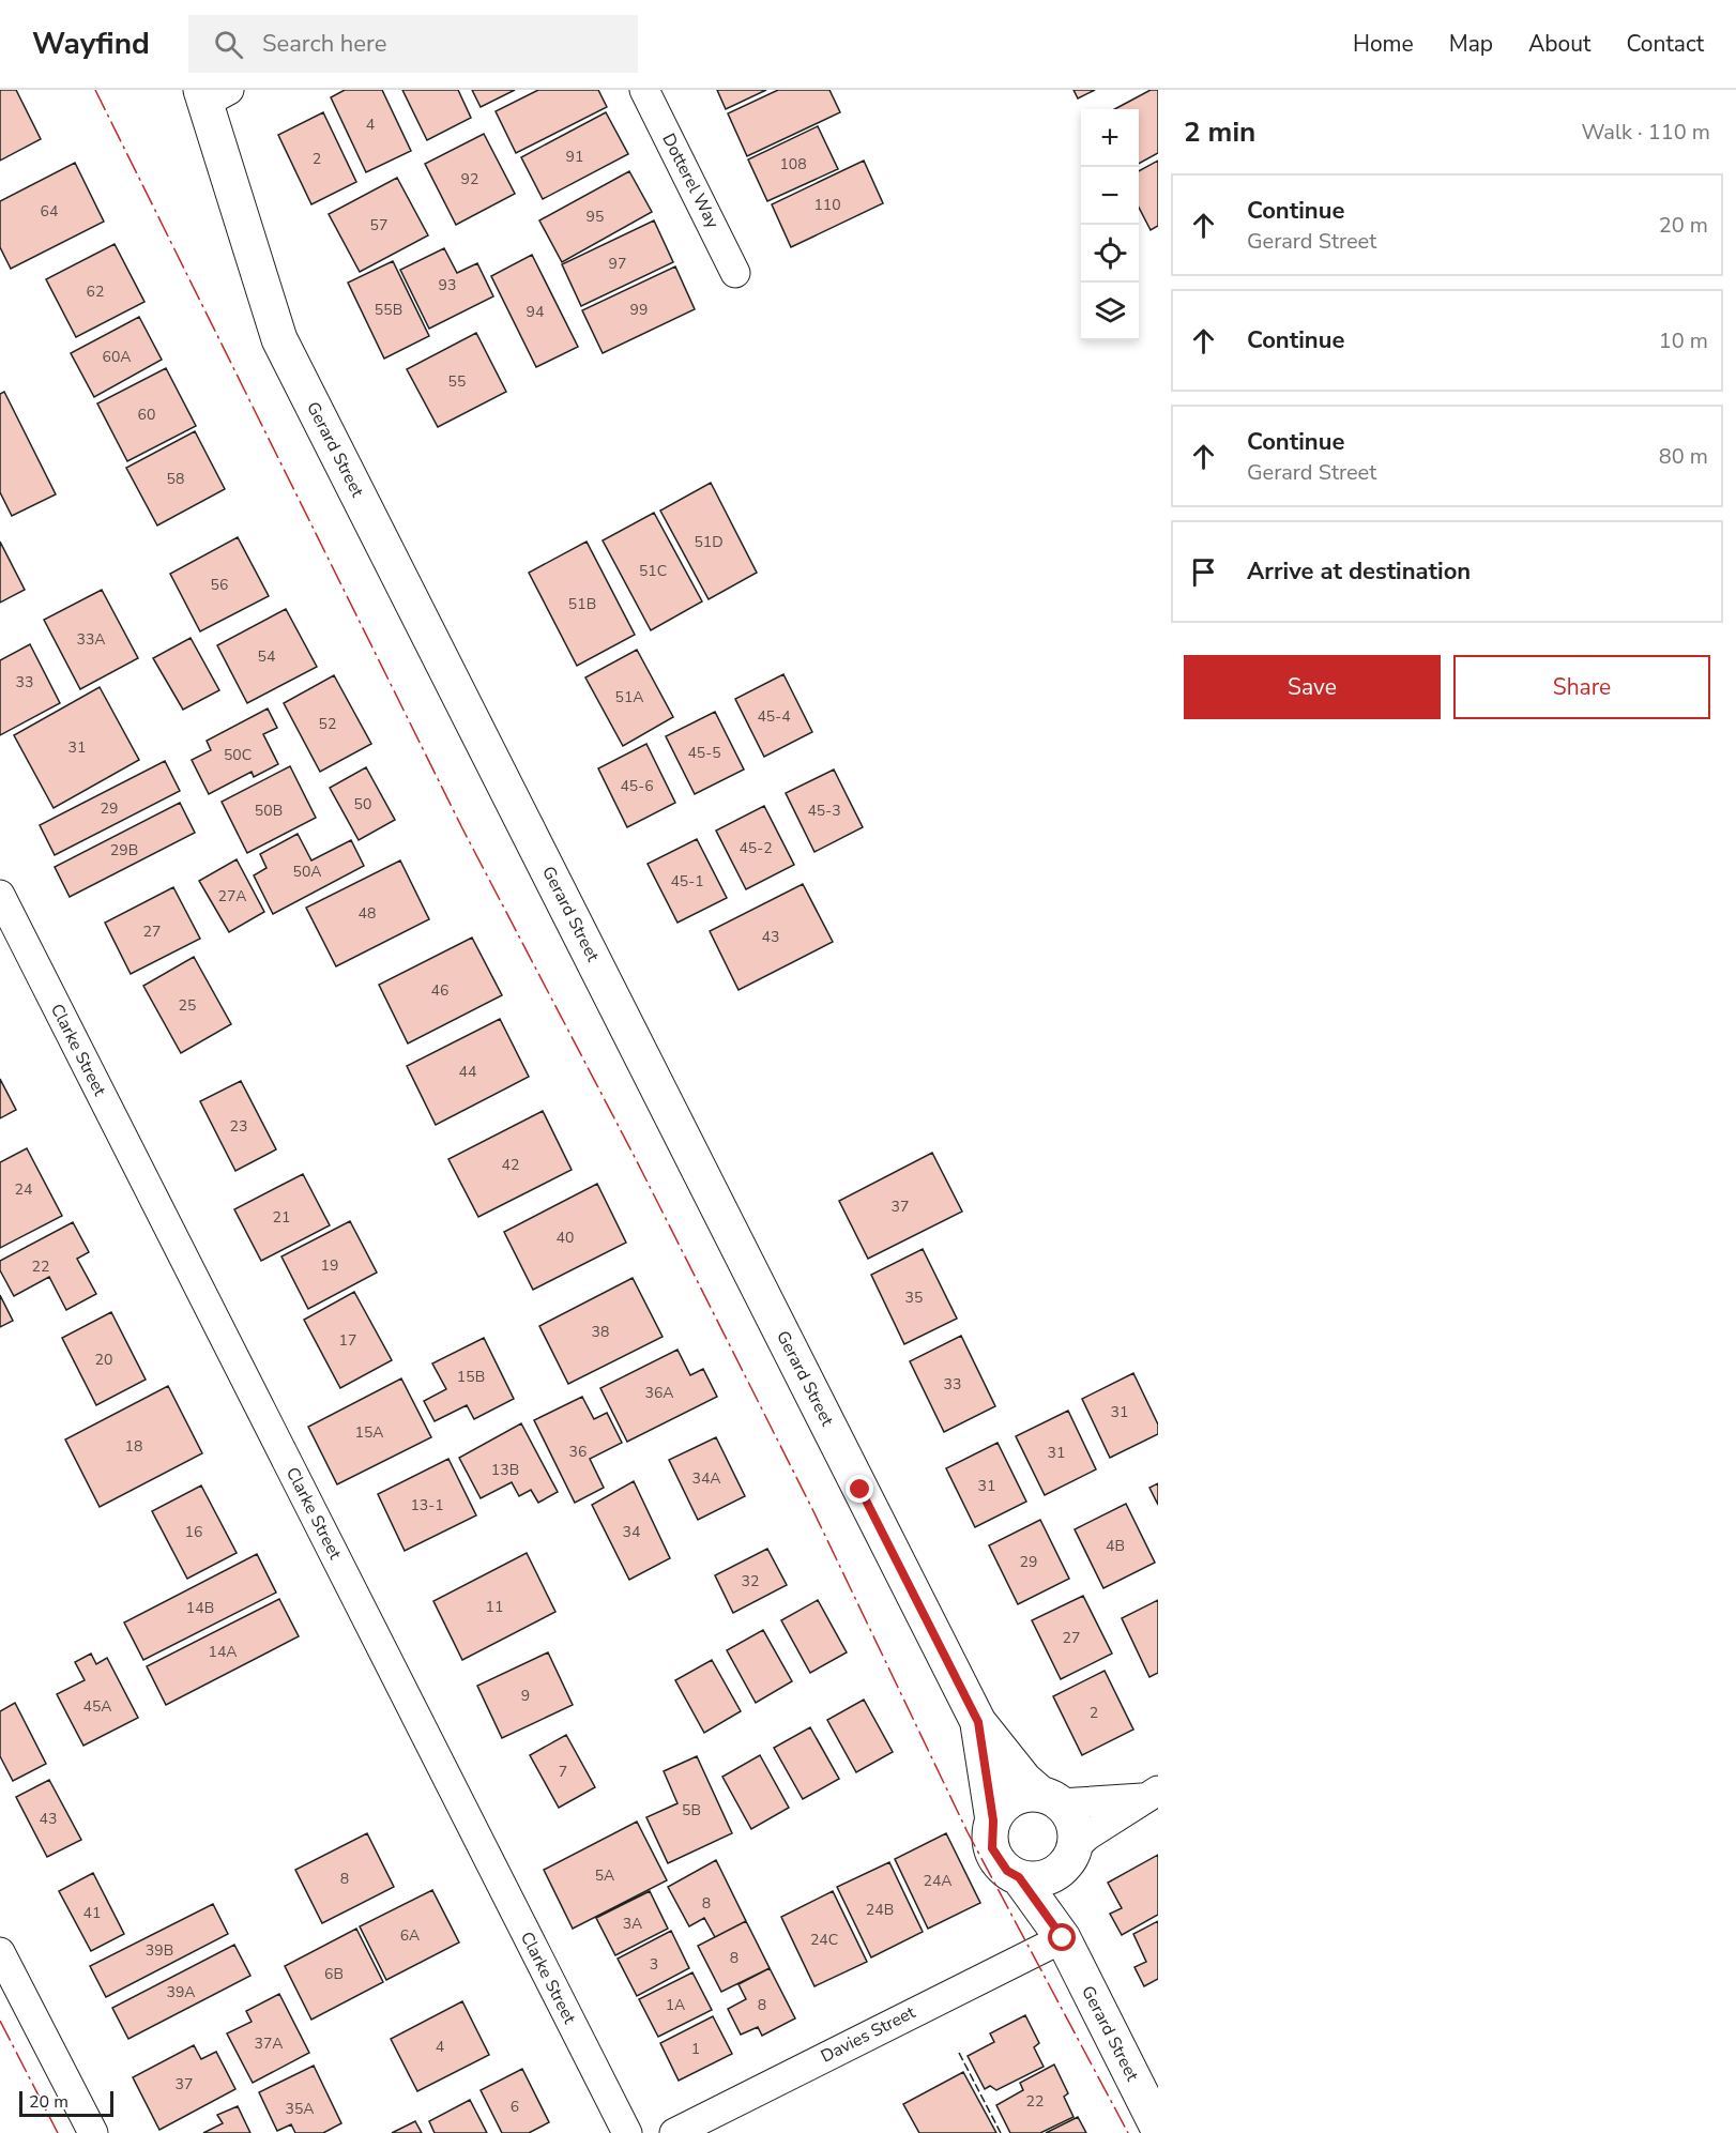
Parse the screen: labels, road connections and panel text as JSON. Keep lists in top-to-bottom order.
{
  "streets": {
    "street": [
      "Dotterel Way",
      "Gerard Street",
      "Clarke Street",
      "Davies Street"
    ]
  },
  "crossings": [
    ["Gerard Street", "Davies Street"]
  ],
  "house_numbers": [
    "4",
    "91",
    "2",
    "108",
    "92",
    "110",
    "64",
    "95",
    "57",
    "97",
    "93",
    "62",
    "55B",
    "99",
    "94",
    "60A",
    "55",
    "60",
    "58",
    "51D",
    "51C",
    "56",
    "51B",
    "33A",
    "54",
    "33",
    "51A",
    "45-4",
    "52",
    "31",
    "45-5",
    "50C",
    "45-6",
    "50",
    "29",
    "50B",
    "45-3",
    "45-2",
    "29B",
    "50A",
    "45-1",
    "27A",
    "48",
    "27",
    "43",
    "46",
    "25",
    "44",
    "23",
    "42",
    "24",
    "37",
    "21",
    "40",
    "19",
    "22",
    "35",
    "38",
    "17",
    "20",
    "15B",
    "33",
    "36A",
    "31",
    "15A",
    "18",
    "36",
    "31",
    "13B",
    "34A",
    "31",
    "13-1",
    "16",
    "34",
    "4B",
    "29",
    "32",
    "11",
    "14B",
    "27",
    "14A",
    "9",
    "45A",
    "2",
    "7",
    "5B",
    "43",
    "5A",
    "8",
    "24A",
    "8",
    "24B",
    "41",
    "3A",
    "6A",
    "24C",
    "39B",
    "8",
    "3",
    "6B",
    "39A",
    "1A",
    "8",
    "37A",
    "4",
    "1",
    "37",
    "22",
    "6",
    "35A"
  ],
  "scale_bar": "20 m",
  "page": {
    "header": "Wayfind",
    "search": "Search here",
    "nav": [
      "Home",
      "Map",
      "About",
      "Contact"
    ],
    "heading": ["2 min", "Walk · 110 m"],
    "map_buttons": ["+", "−"],
    "list": [
      ["Continue", "Gerard Street", "20 m"],
      ["Continue", "10 m"],
      ["Continue", "Gerard Street", "80 m"],
      "Arrive at destination"
    ],
    "buttons": ["Save", "Share"],
    "scale": "20 m"
  }
}
